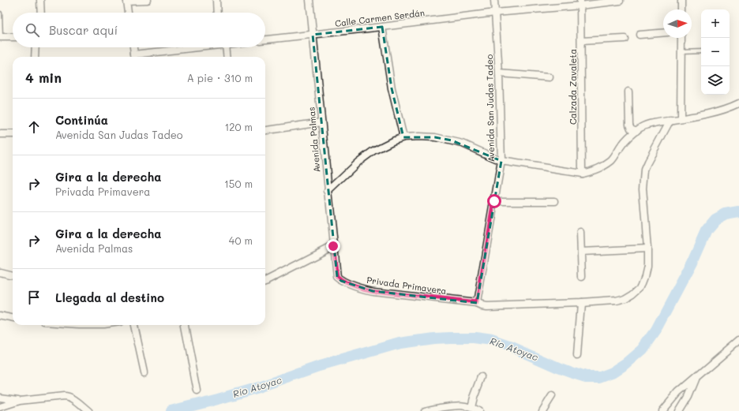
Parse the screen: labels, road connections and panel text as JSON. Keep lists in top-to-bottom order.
{
  "streets": {
    "street": [
      "Calle Carmen Serdán",
      "Calzada Zavaleta",
      "Avenida San Judas Tadeo",
      "Avenida Palmas",
      "Privada Primavera"
    ]
  },
  "crossings": [
    ["Calle Carmen Serdán", "Calzada Zavaleta"],
    ["Calle Carmen Serdán", "Avenida San Judas Tadeo"],
    ["Calle Carmen Serdán", "Avenida Palmas"],
    ["Avenida San Judas Tadeo", "Privada Primavera"],
    ["Avenida Palmas", "Privada Primavera"]
  ],
  "water": ["Río Atoyac"],
  "north": "right",
  "page": {
    "map_buttons": ["+", "−"],
    "search": "Buscar aquí",
    "heading": ["4 min", "A pie · 310 m"],
    "list": [
      ["Continúa", "Avenida San Judas Tadeo", "120 m"],
      ["Gira a la derecha", "Privada Primavera", "150 m"],
      ["Gira a la derecha", "Avenida Palmas", "40 m"],
      "Llegada al destino"
    ]
  }
}
